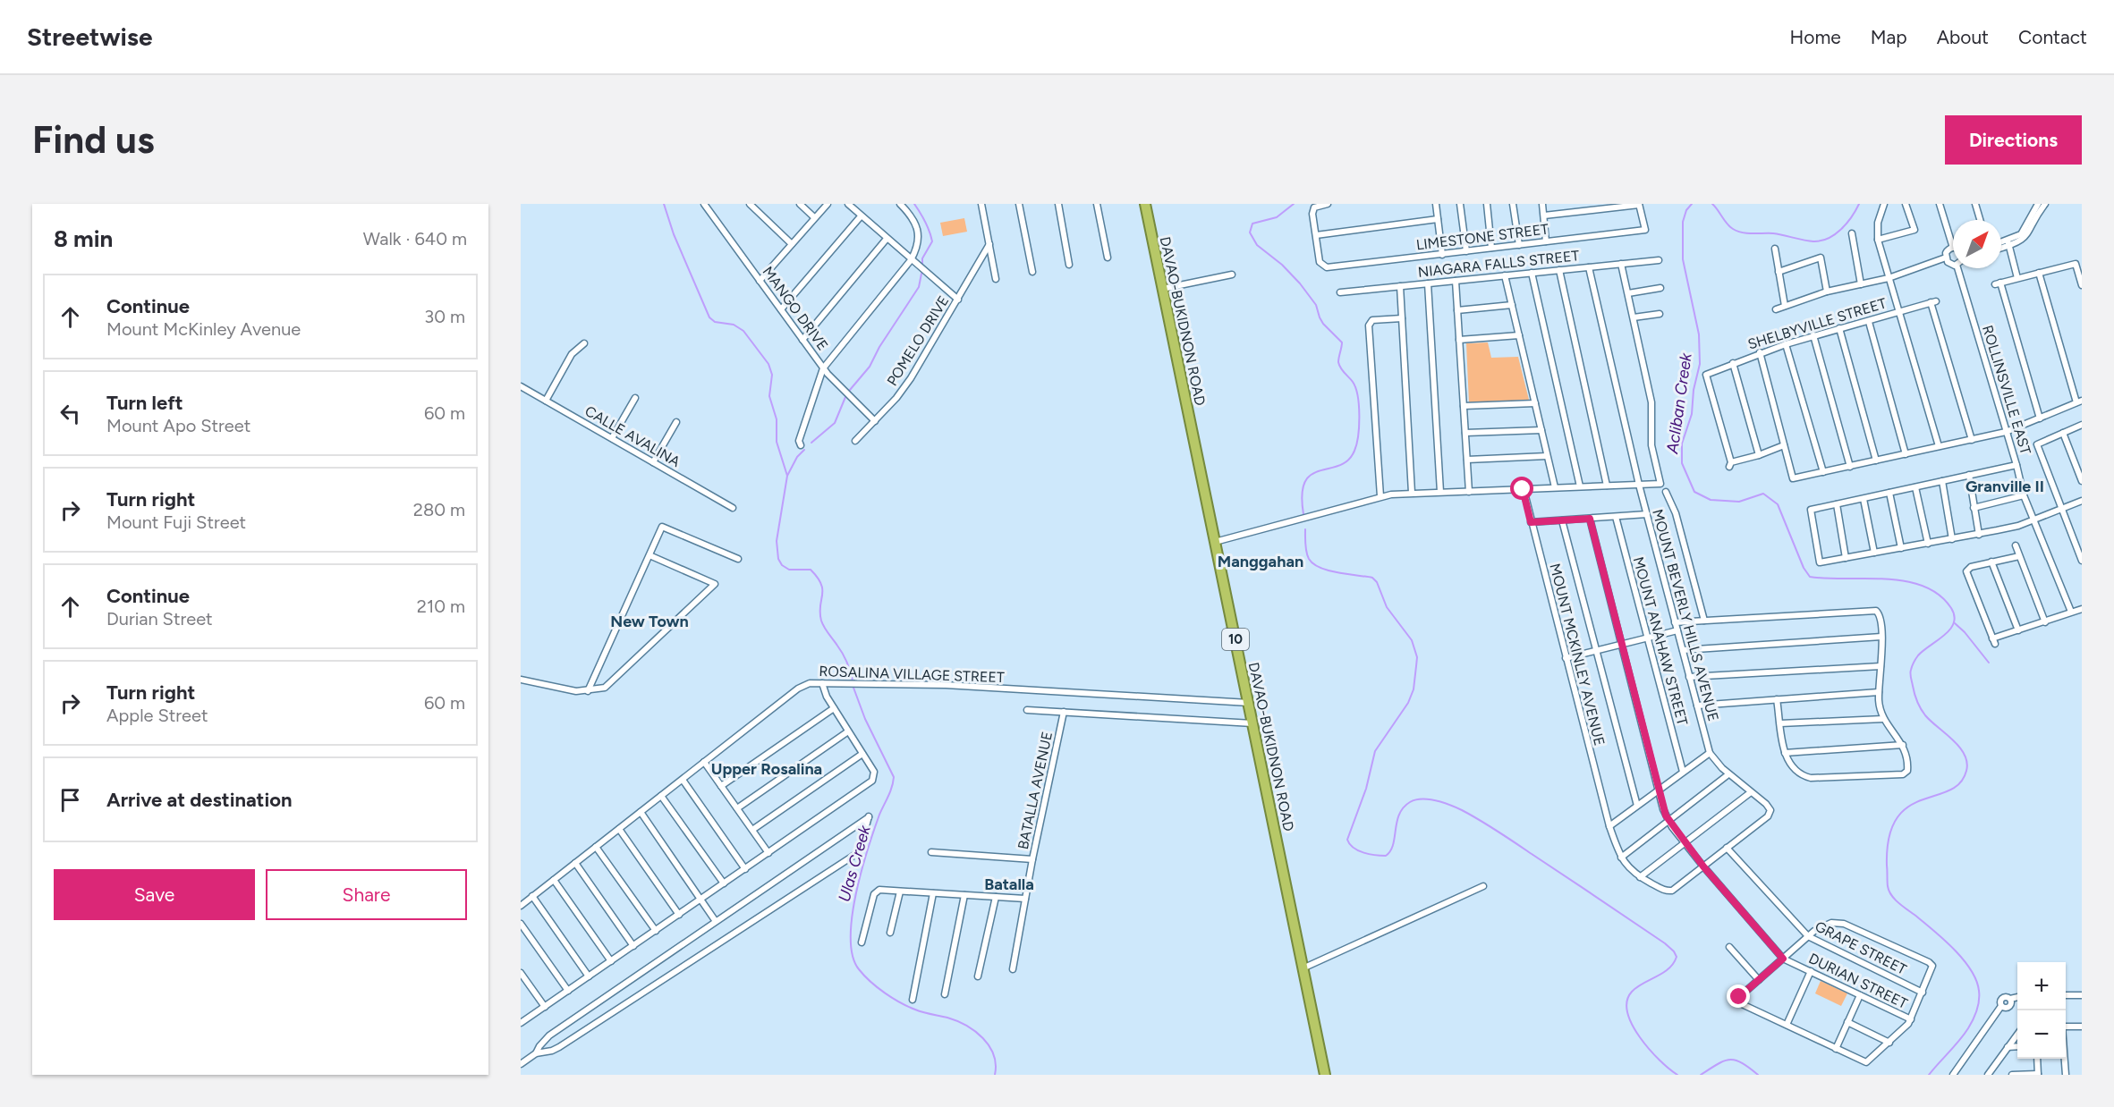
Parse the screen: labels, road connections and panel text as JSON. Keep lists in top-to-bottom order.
{
  "streets": {
    "highway": ["DAVAO-BUKIDNON ROAD", "10"],
    "street": [
      "LIMESTONE STREET",
      "NIAGARA FALLS STREET",
      "MANGO DRIVE",
      "SHELBYVILLE STREET",
      "POMELO DRIVE",
      "ROLLINSVILLE EAST",
      "CALLE AVALINA",
      "MOUNT BEVERLY HILLS AVENUE",
      "MOUNT ANAHAW STREET",
      "MOUNT MCKINLEY AVENUE",
      "ROSALINA VILLAGE STREET",
      "BATALLA AVENUE",
      "GRAPE STREET",
      "DURIAN STREET"
    ]
  },
  "crossings": [
    ["NIAGARA FALLS STREET", "MOUNT BEVERLY HILLS AVENUE"],
    ["MANGO DRIVE", "POMELO DRIVE"],
    ["DAVAO-BUKIDNON ROAD", "ROSALINA VILLAGE STREET"]
  ],
  "districts": [
    "Granville II",
    "Manggahan",
    "New Town",
    "Upper Rosalina",
    "Batalla"
  ],
  "water": ["Acliban Creek", "Ulas Creek"],
  "north": "top right",
  "page": {
    "header": "Streetwise",
    "nav": [
      "Home",
      "Map",
      "About",
      "Contact"
    ],
    "buttons": [
      "Directions",
      ["Save", "Share"]
    ],
    "title": "Find us",
    "heading": ["8 min", "Walk · 640 m"],
    "list": [
      ["Continue", "Mount McKinley Avenue", "30 m"],
      ["Turn left", "Mount Apo Street", "60 m"],
      ["Turn right", "Mount Fuji Street", "280 m"],
      ["Continue", "Durian Street", "210 m"],
      ["Turn right", "Apple Street", "60 m"],
      "Arrive at destination"
    ],
    "map_buttons": ["+", "−"]
  }
}
